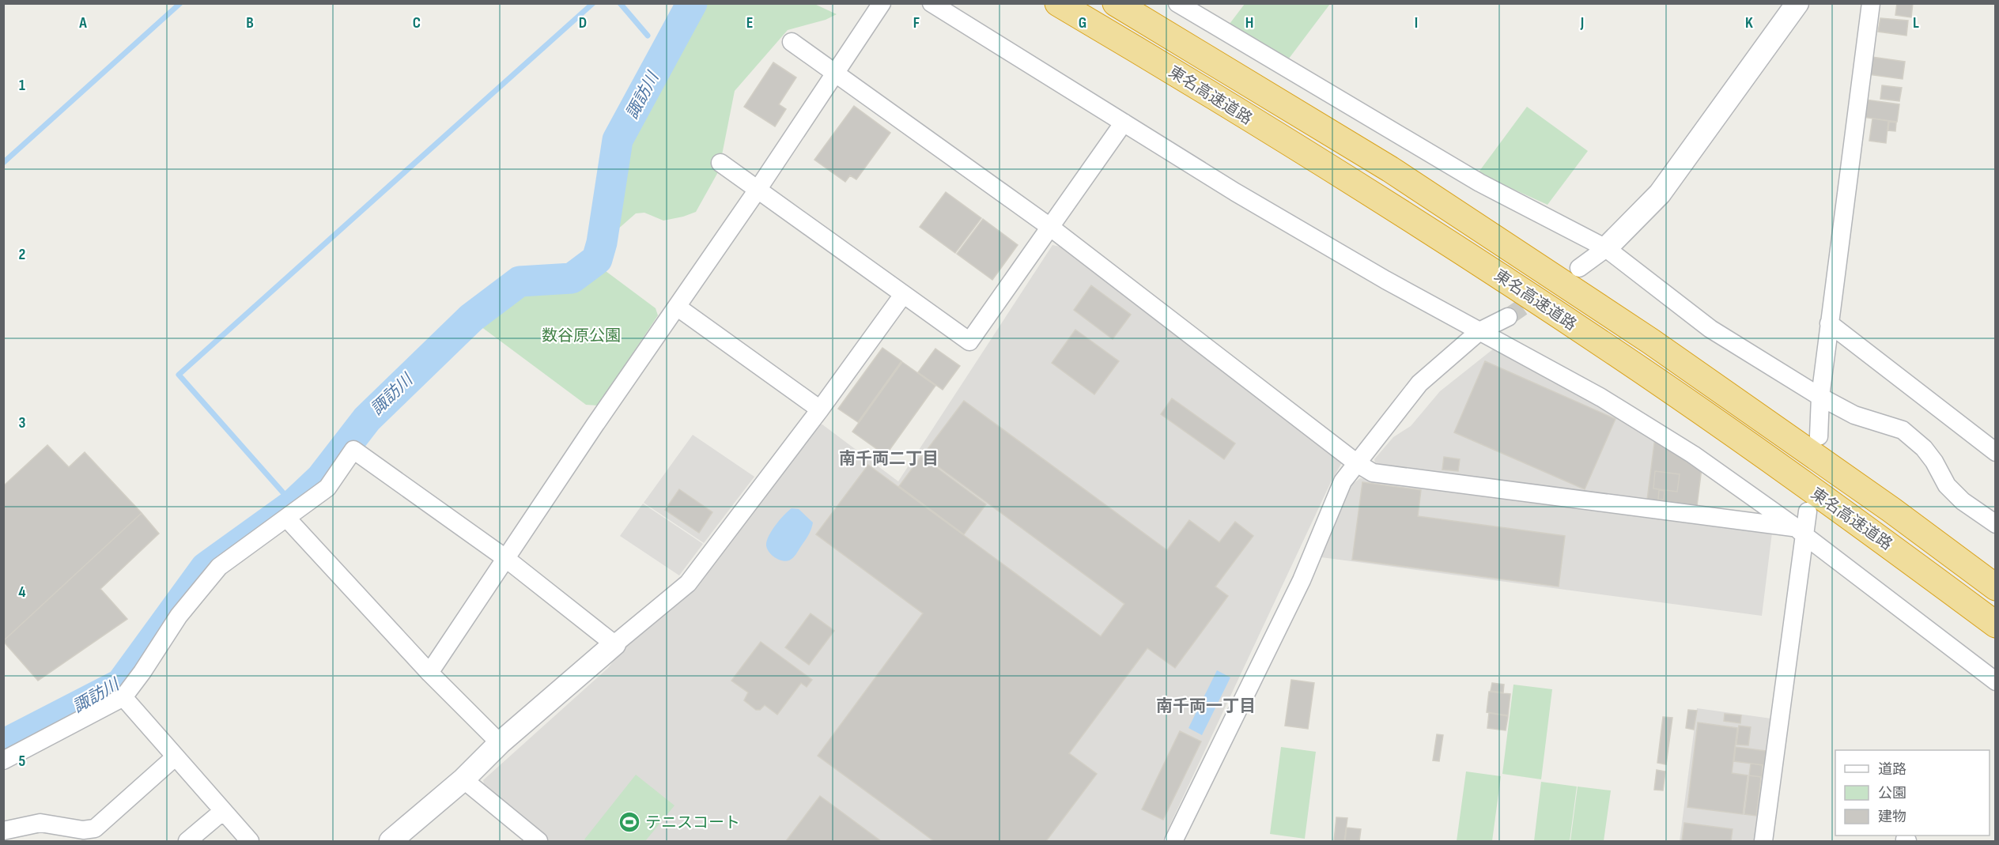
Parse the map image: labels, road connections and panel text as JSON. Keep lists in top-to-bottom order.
{
  "streets": {
    "highway": ["東名高速道路"]
  },
  "districts": ["南千両二丁目", "南千両一丁目"],
  "water": ["諏訪川"],
  "parks": ["数谷原公園"],
  "places": {
    "sports": ["テニスコート"]
  },
  "legend": ["道路", "公園", "建物"],
  "grid": {
    "columns": [
      "A",
      "B",
      "C",
      "D",
      "E",
      "F",
      "G",
      "H",
      "I",
      "J",
      "K",
      "L"
    ],
    "rows": [
      "1",
      "2",
      "3",
      "4",
      "5"
    ]
  }
}
